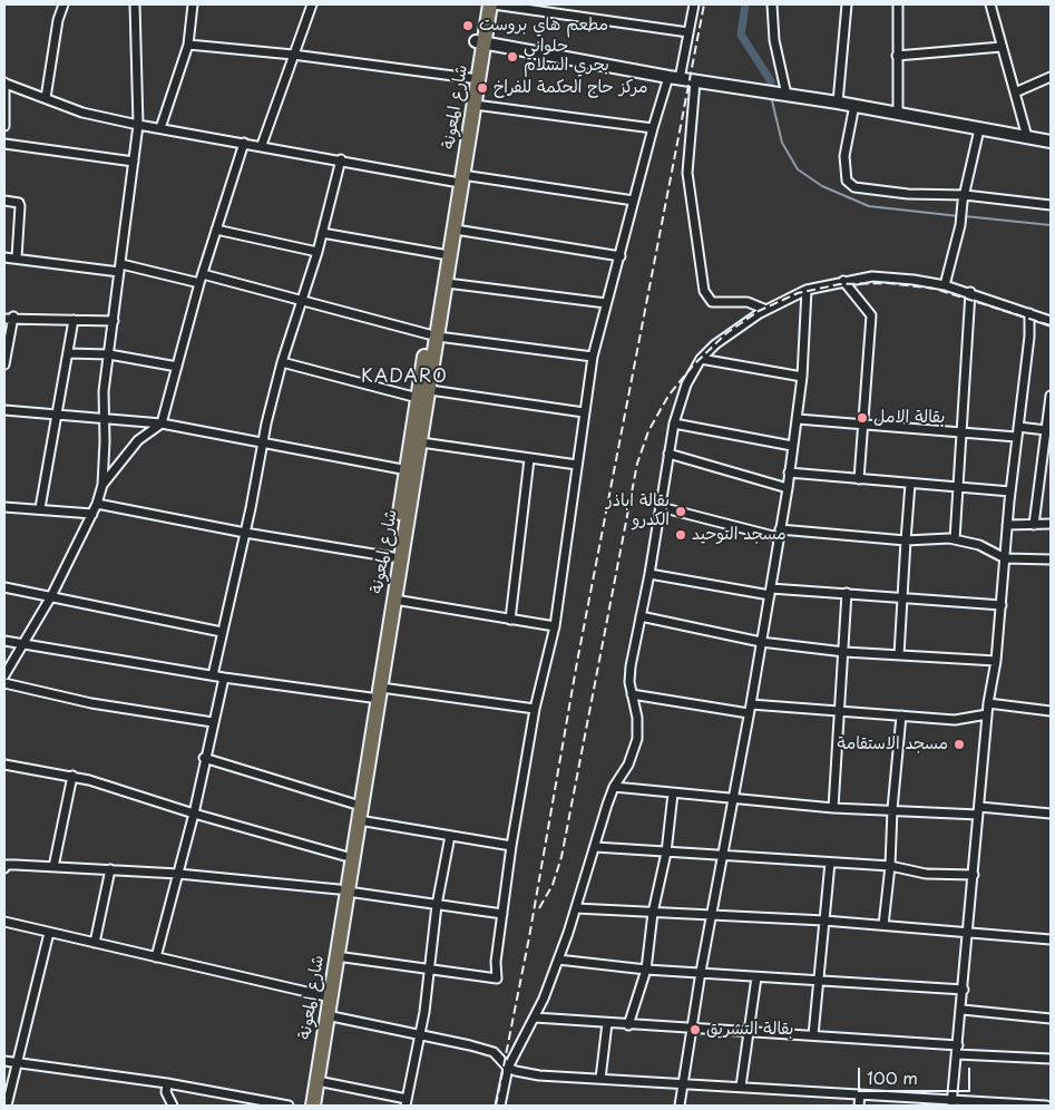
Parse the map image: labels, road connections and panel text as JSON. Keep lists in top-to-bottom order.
{
  "streets": {
    "highway": ["شارع المعونة"]
  },
  "districts": ["KADARO"],
  "places": [
    "مطعم هاي بروست",
    "حلواني بحري السلام",
    "مركز حاج الحكمة للفراخ",
    "بقالة الامل",
    "بقالة اباذر الكدرو",
    "مسجد التوحيد",
    "مسجد الاستقامة",
    "بقالة التشريق"
  ],
  "scale_bar": "100 m"
}
